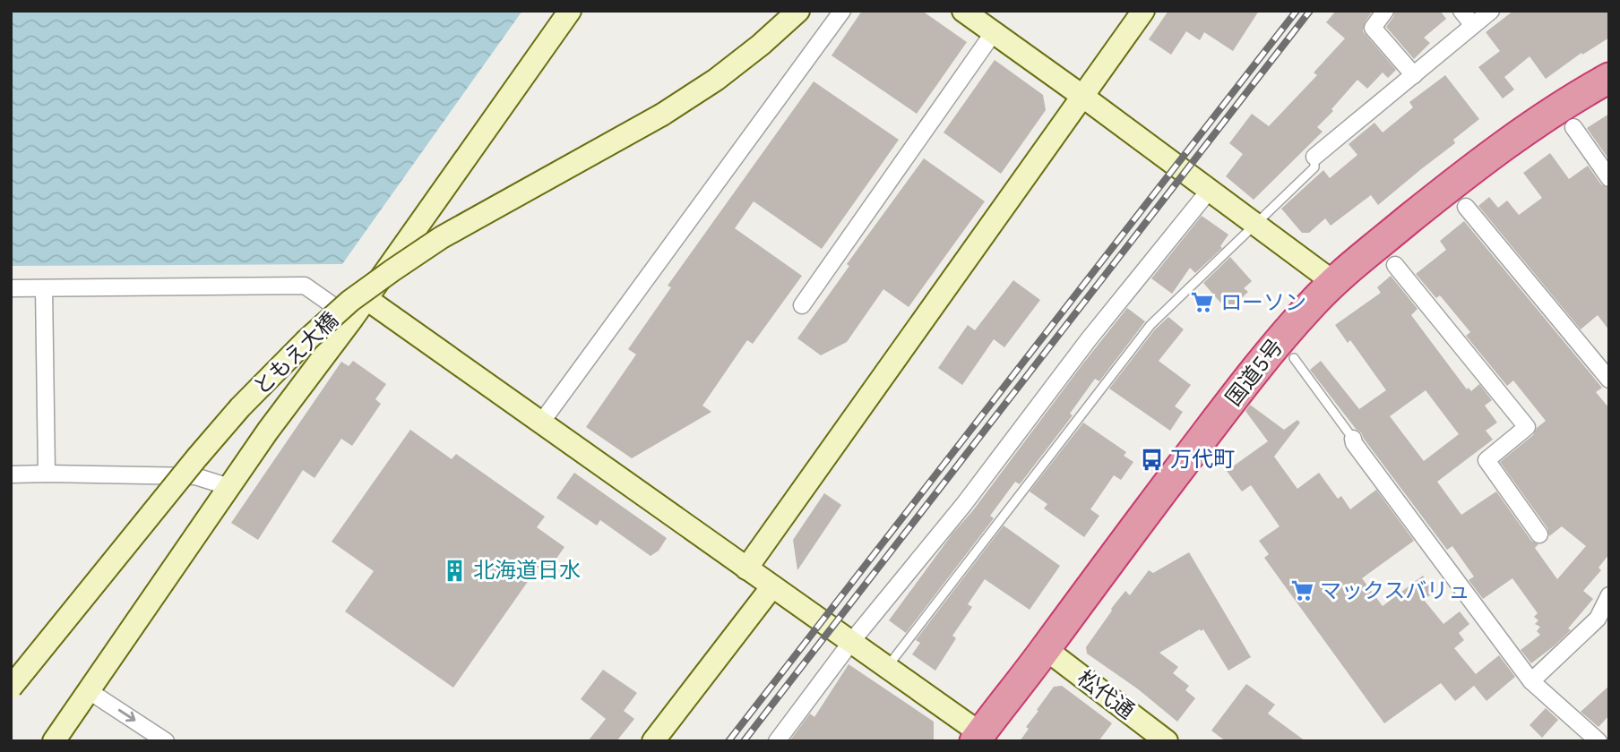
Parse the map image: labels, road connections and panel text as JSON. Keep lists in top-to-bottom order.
{
  "streets": {
    "highway": ["国道5号"],
    "street": ["ともえ大橋", "松代通"]
  },
  "crossings": [
    ["国道5号", "松代通"]
  ],
  "places": {
    "supermarket": ["ローソン", "マックスバリュ"],
    "bus stop": ["万代町"],
    "building": ["北海道日水"]
  }
}
